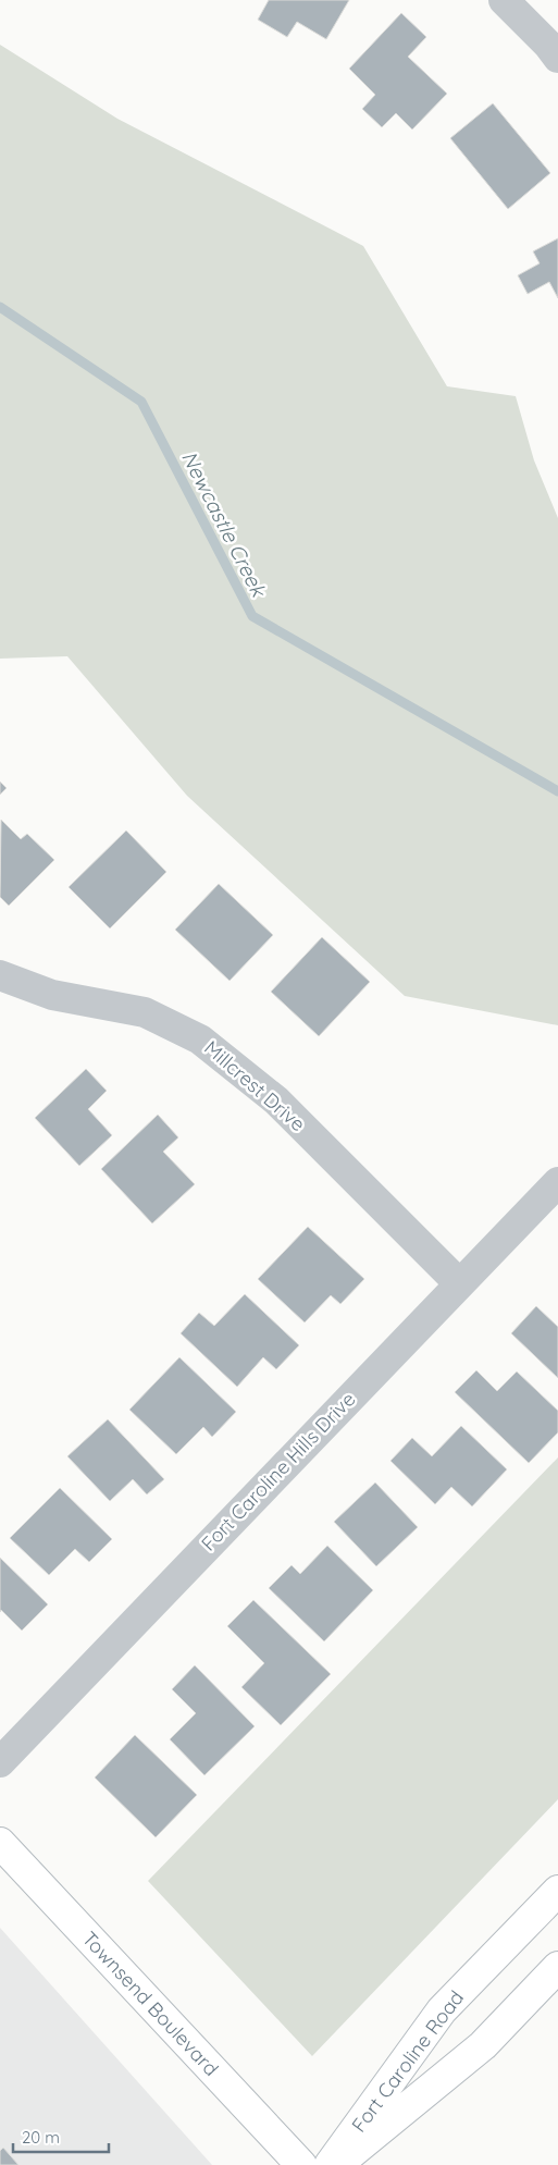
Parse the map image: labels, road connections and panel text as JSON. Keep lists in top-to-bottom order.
{
  "streets": {
    "street": [
      "Millcrest Drive",
      "Fort Caroline Hills Drive",
      "Townsend Boulevard",
      "Fort Caroline Road"
    ]
  },
  "crossings": [
    ["Millcrest Drive", "Fort Caroline Hills Drive"]
  ],
  "water": ["Newcastle Creek"],
  "scale_bar": "20 m"
}
